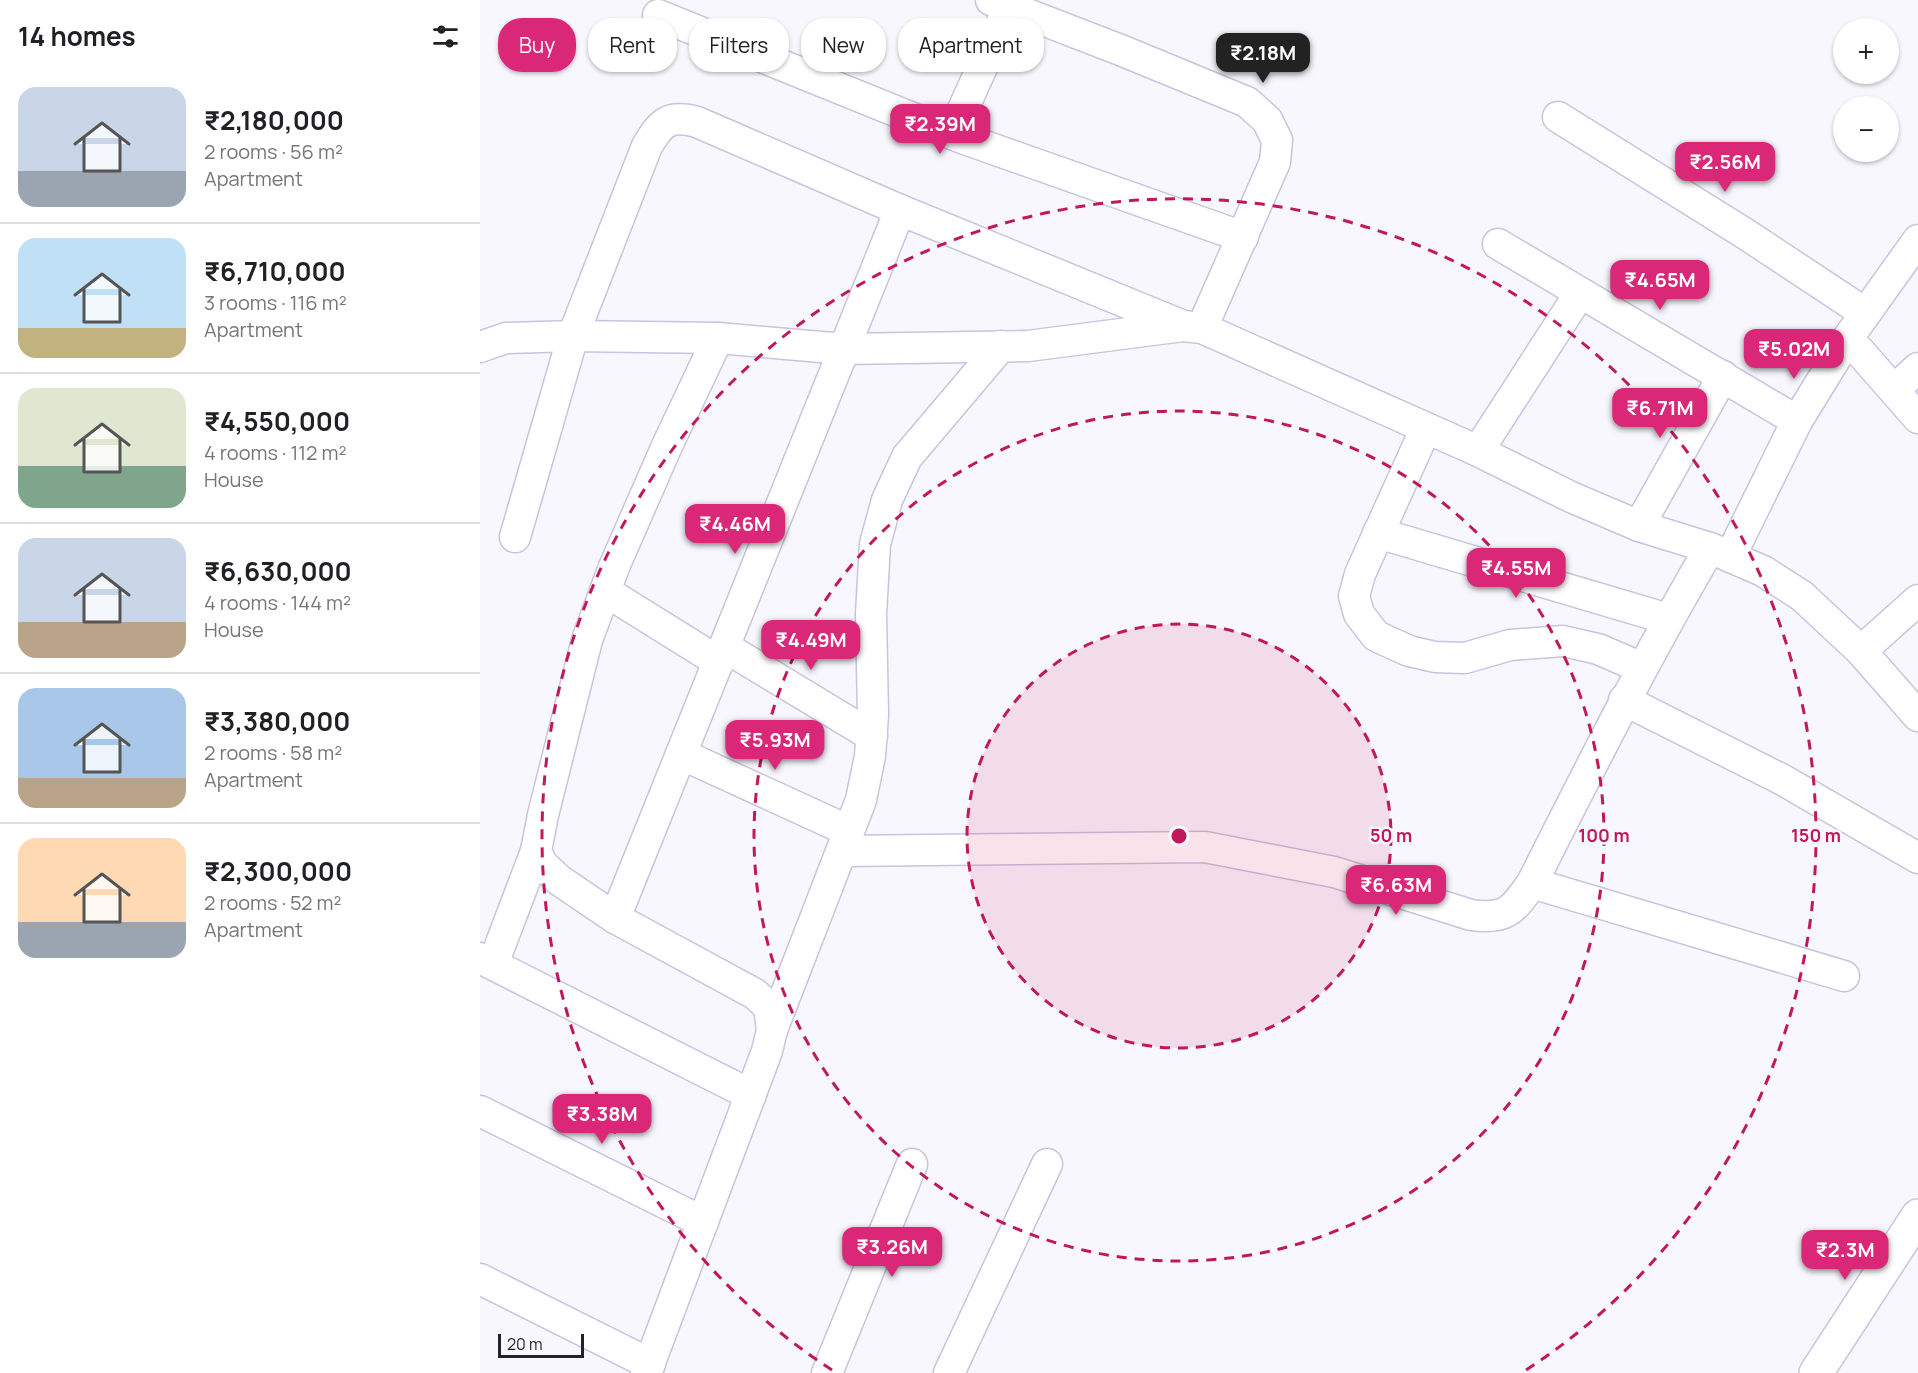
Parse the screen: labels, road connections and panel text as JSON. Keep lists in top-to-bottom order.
{
  "scale_bar": "20 m",
  "page": {
    "heading": "14 homes",
    "map_buttons": ["+", "−"],
    "chip": [
      "Buy",
      "Rent",
      "Filters",
      "New",
      "Apartment"
    ],
    "price": [
      "₹2.18M",
      "₹2.39M",
      "₹2.56M",
      "₹4.65M",
      "₹5.02M",
      "₹6.71M",
      "₹4.46M",
      "₹4.55M",
      "₹4.49M",
      "₹5.93M",
      "₹6.63M",
      "₹3.38M",
      "₹3.26M",
      "₹2.3M"
    ],
    "list": [
      {
        "name": "₹2,180,000",
        "note": "2 rooms · 56 m² · Apartment"
      },
      {
        "name": "₹6,710,000",
        "note": "3 rooms · 116 m² · Apartment"
      },
      {
        "name": "₹4,550,000",
        "note": "4 rooms · 112 m² · House"
      },
      {
        "name": "₹6,630,000",
        "note": "4 rooms · 144 m² · House"
      },
      {
        "name": "₹3,380,000",
        "note": "2 rooms · 58 m² · Apartment"
      },
      {
        "name": "₹2,300,000",
        "note": "2 rooms · 52 m² · Apartment"
      }
    ],
    "scale": "20 m"
  },
  "rings": ["50 m", "100 m", "150 m"]
}
